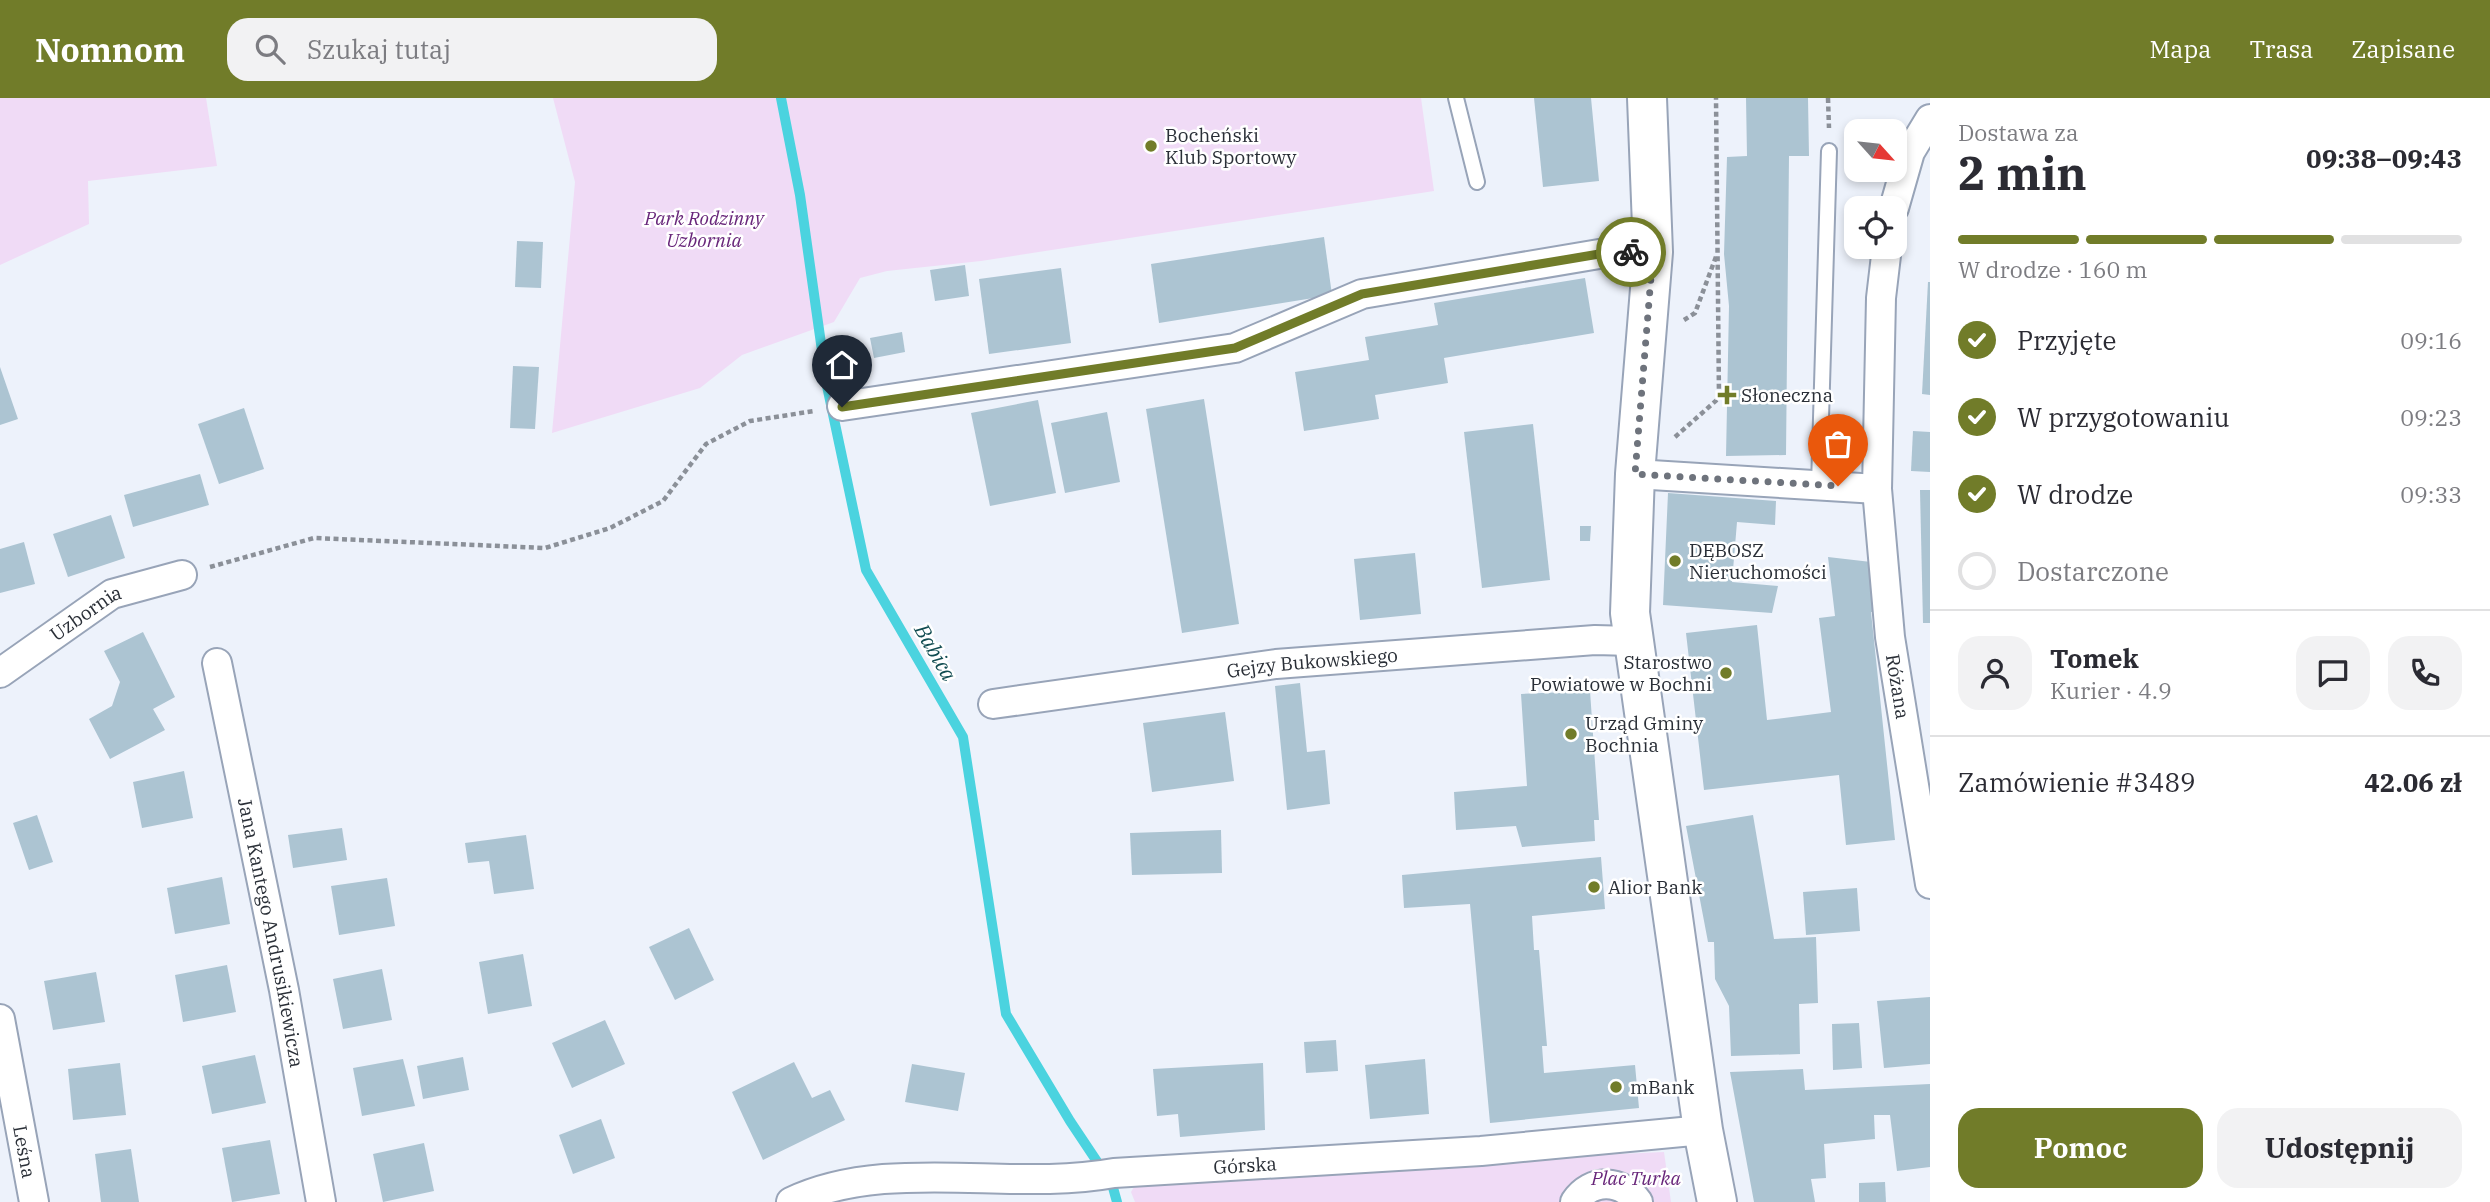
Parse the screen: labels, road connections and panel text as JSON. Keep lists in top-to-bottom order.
{
  "streets": {
    "street": [
      "Uzbornia",
      "Gejzy Bukowskiego",
      "Różana",
      "Jana Kantego Andrusikiewicza",
      "Leśna",
      "Górska"
    ]
  },
  "water": ["Babica"],
  "parks": ["Park Rodzinny Uzbornia", "Plac Turka"],
  "places": {
    "other": [
      "Bocheński Klub Sportowy",
      "DĘBOSZ Nieruchomości",
      "Starostwo Powiatowe w Bochni",
      "Urząd Gminy Bochnia",
      "Alior Bank",
      "mBank"
    ],
    "health": ["Słoneczna"]
  },
  "north": "bottom right",
  "page": {
    "header": "Nomnom",
    "search": "Szukaj tutaj",
    "nav": ["Mapa", "Trasa", "Zapisane"],
    "heading": ["2 min", "Dostawa za", "09:38–09:43"],
    "panel": [
      "Tomek",
      "Kurier · 4.9",
      "Zamówienie #3489",
      "42.06 zł"
    ],
    "bar": "W drodze · 160 m",
    "list": [
      ["Przyjęte", "09:16"],
      ["W przygotowaniu", "09:23"],
      ["W drodze", "09:33"],
      "Dostarczone"
    ],
    "buttons": ["Pomoc", "Udostępnij"]
  }
}
